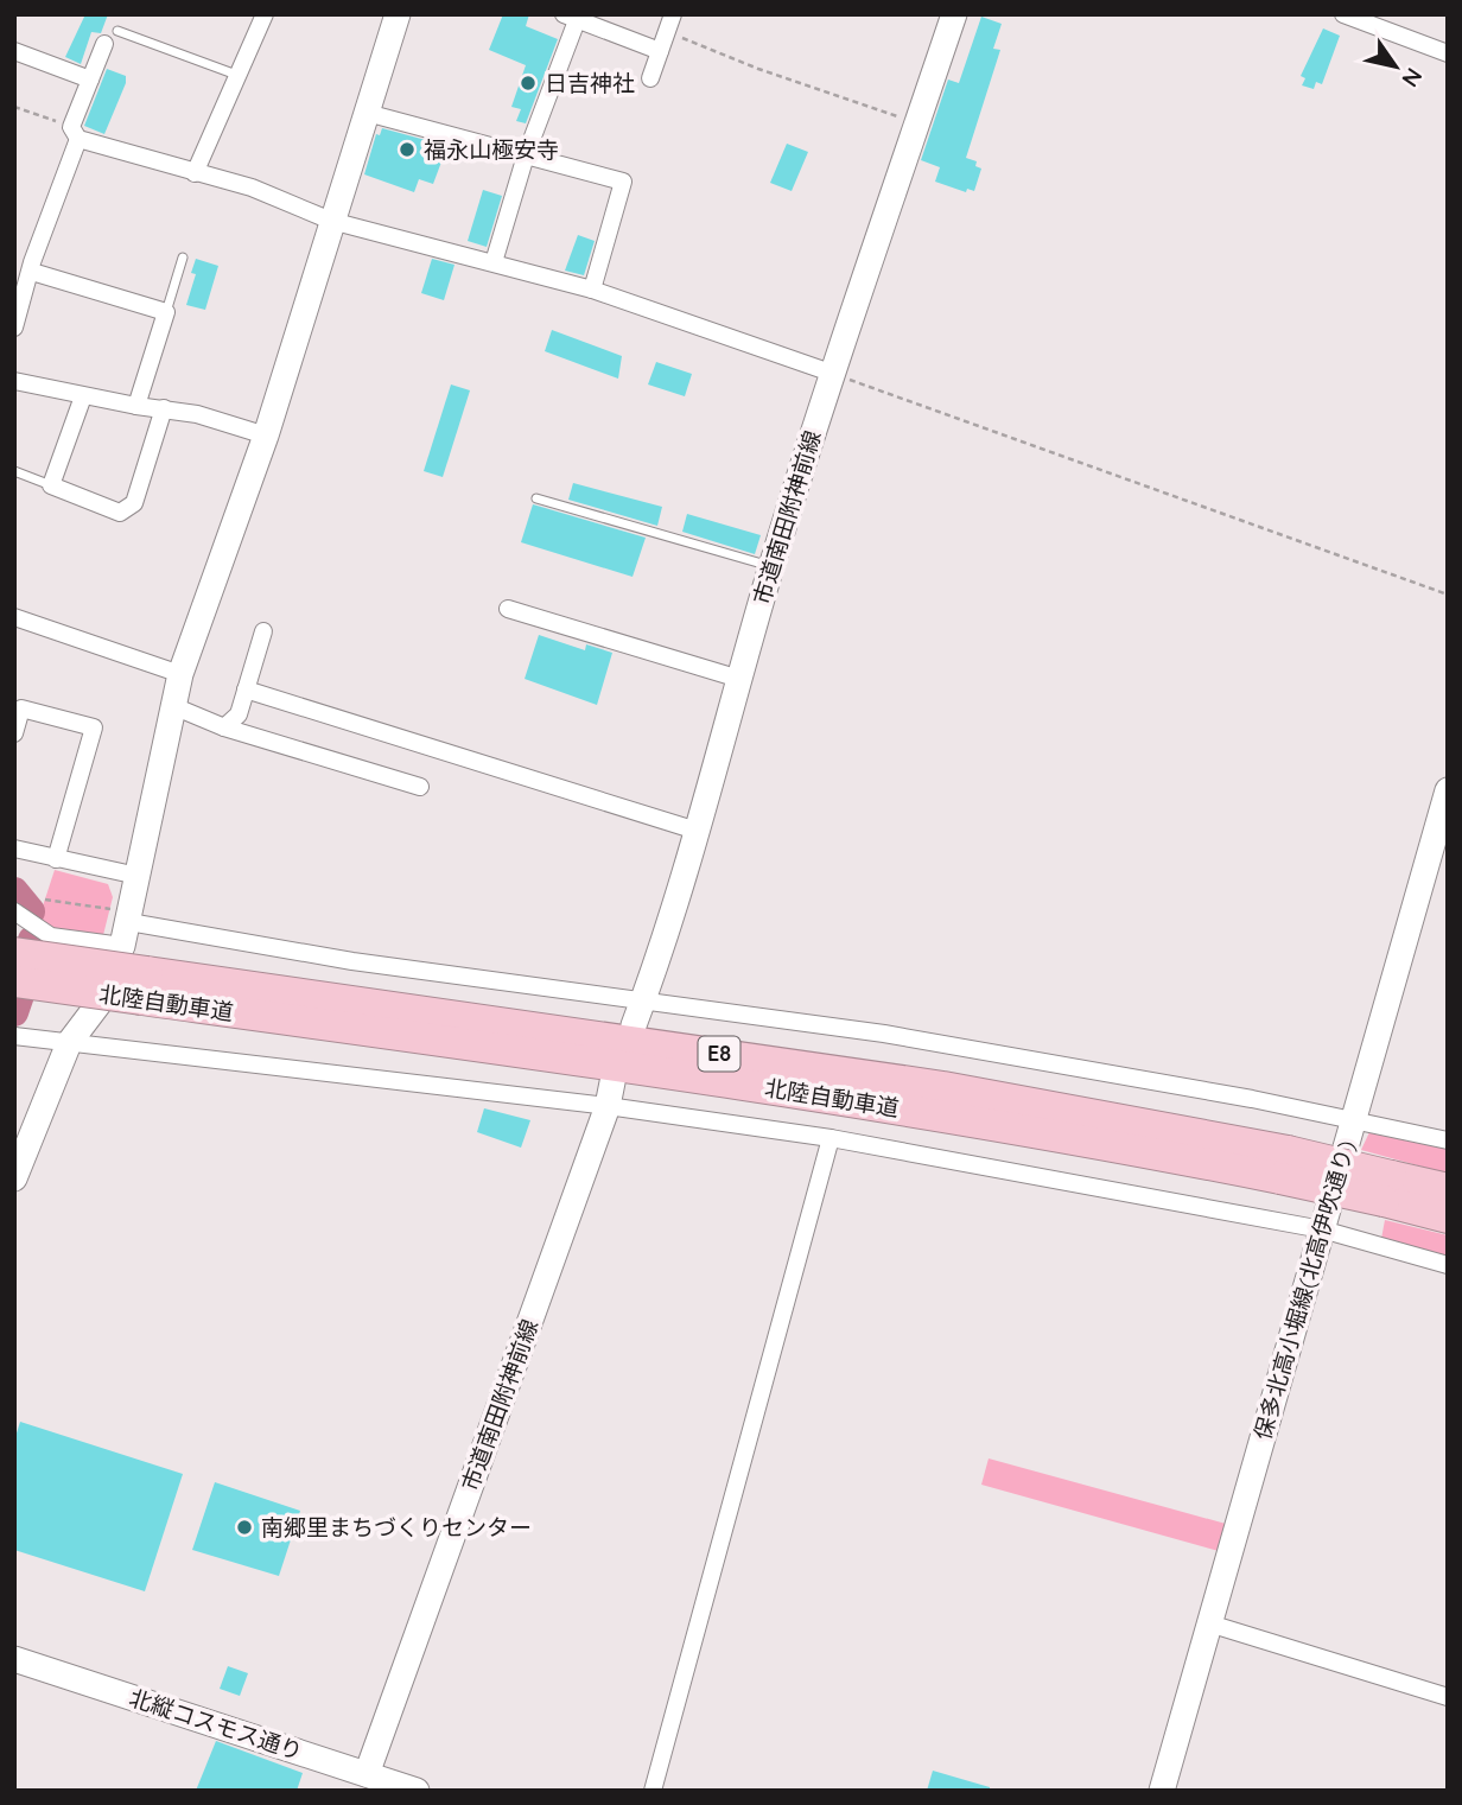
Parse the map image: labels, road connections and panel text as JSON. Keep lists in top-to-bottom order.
{
  "streets": {
    "highway": ["北陸自動車道", "E8"],
    "street": ["市道南田附神前線", "保多北高小堀線(北高伊吹通り)", "北縦コスモス通り"]
  },
  "crossings": [
    ["市道南田附神前線", "北縦コスモス通り"]
  ],
  "places": ["日吉神社", "福永山極安寺", "南郷里まちづくりセンター"],
  "north": "bottom right"
}
